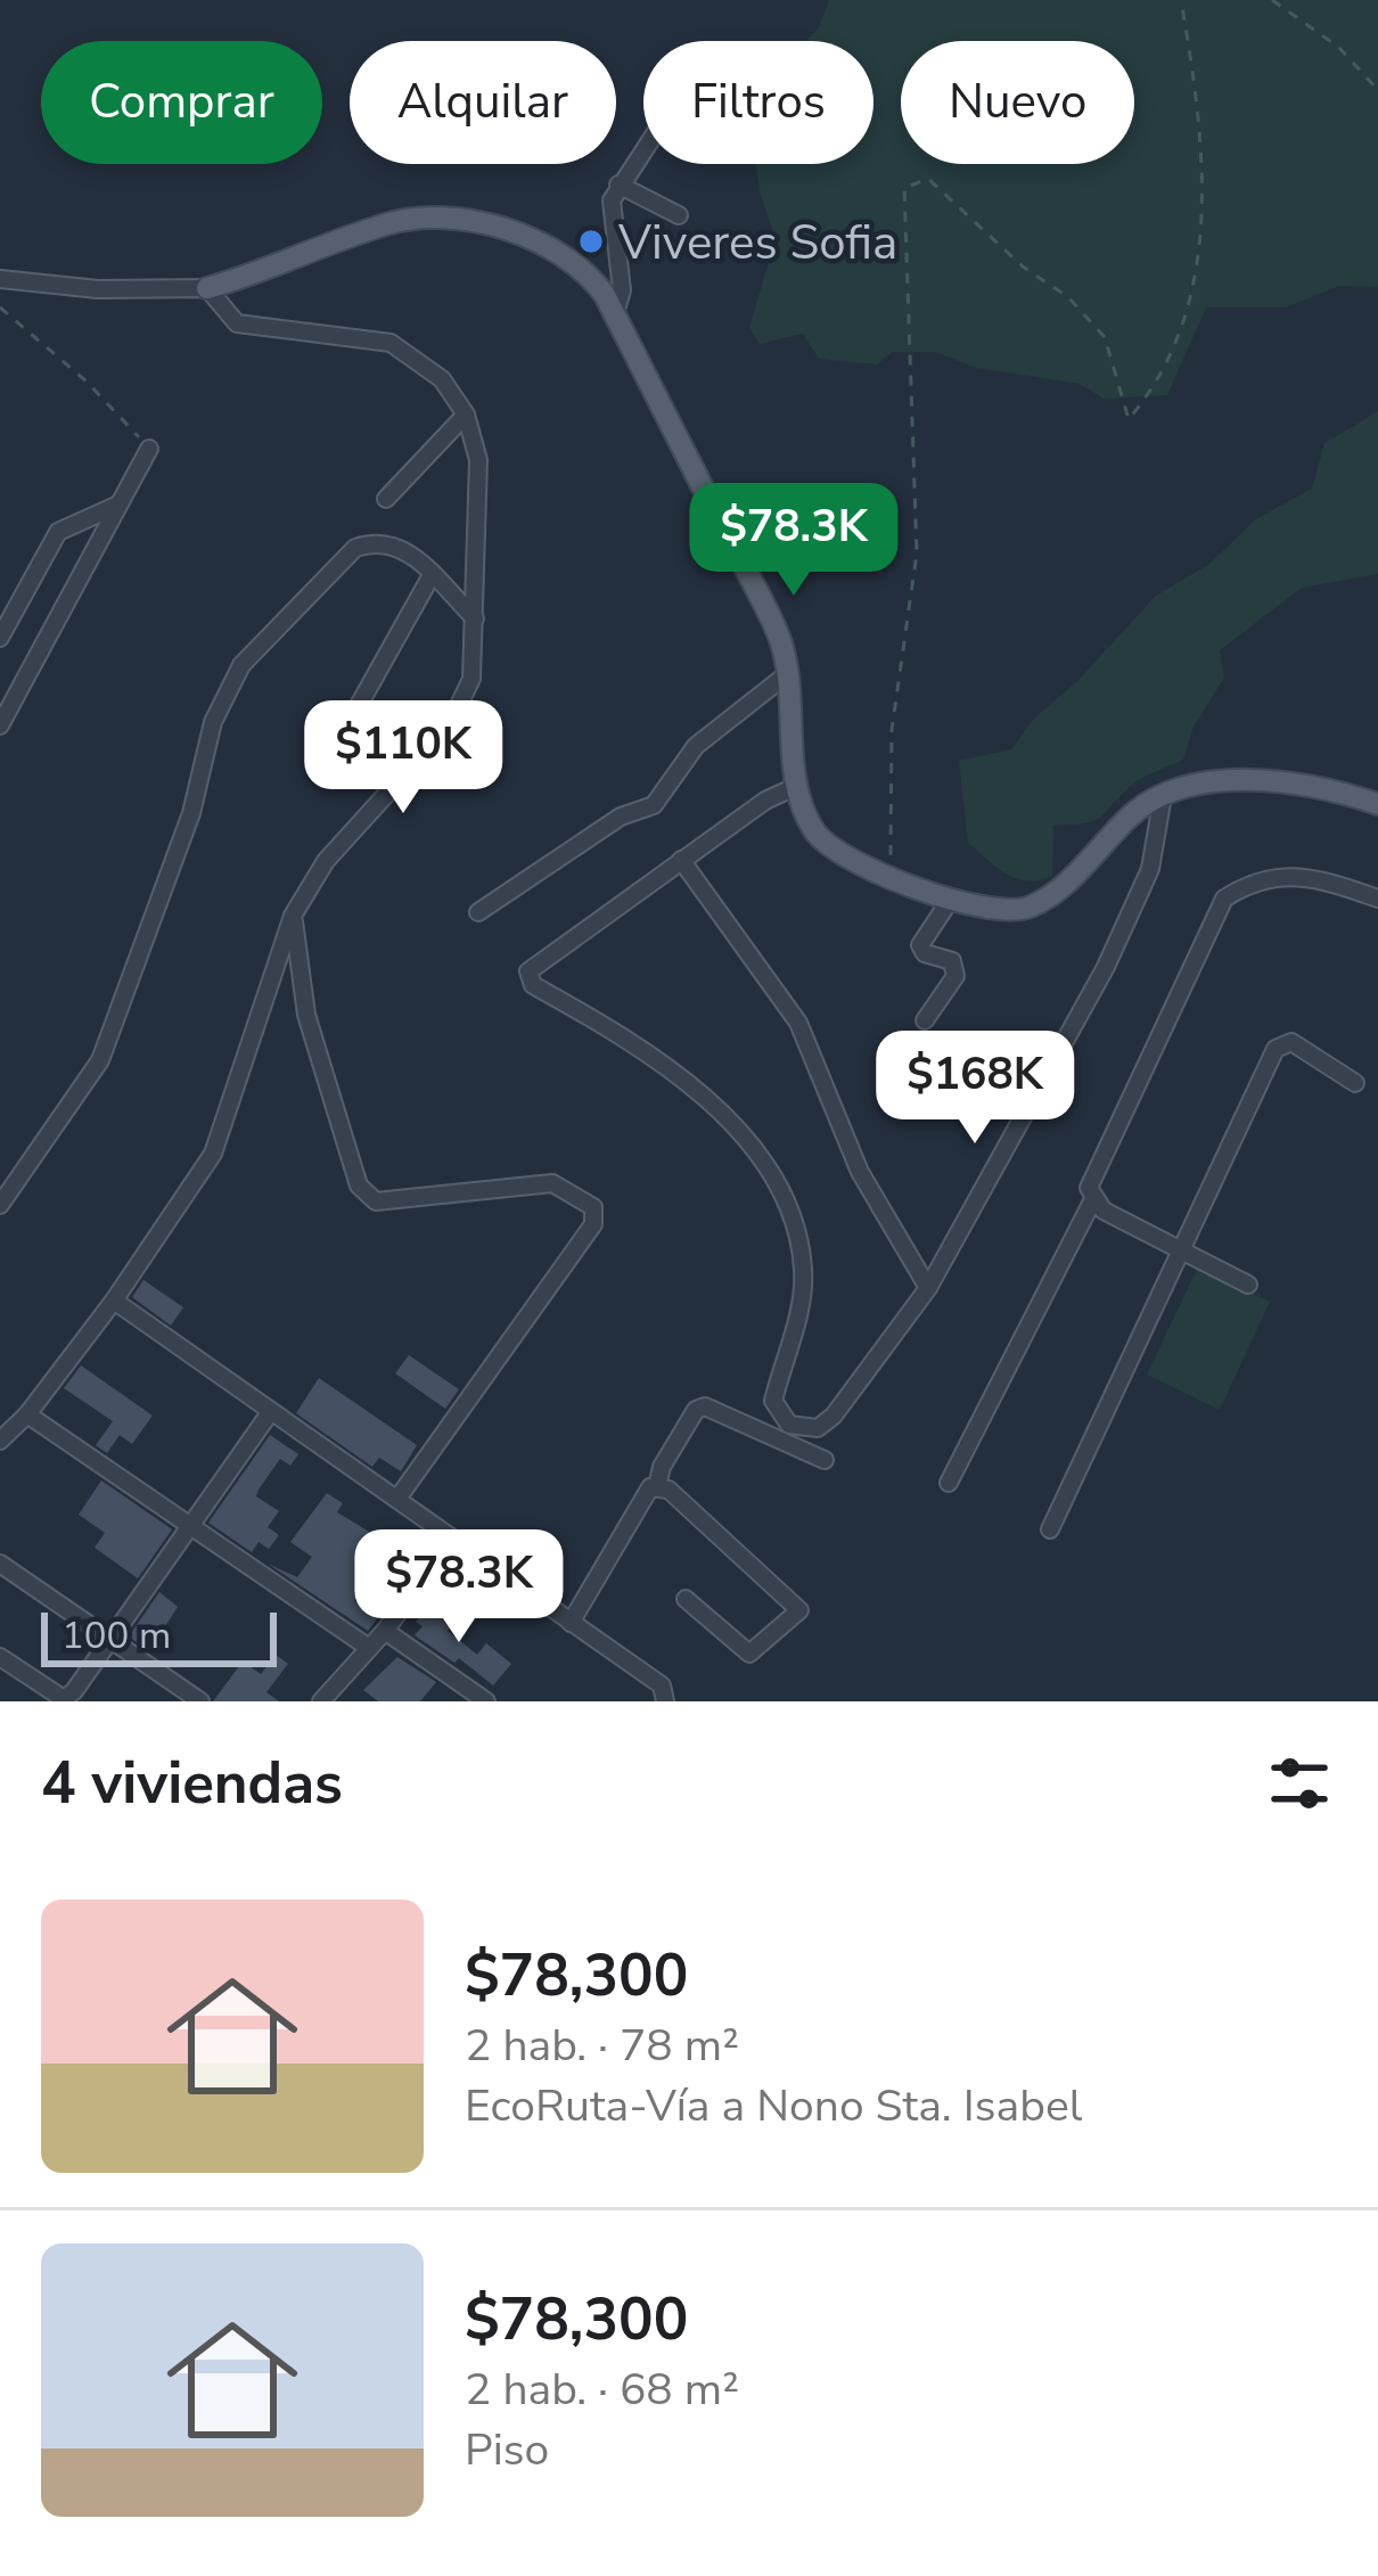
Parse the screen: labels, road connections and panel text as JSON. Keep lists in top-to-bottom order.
{
  "places": ["Viveres Sofia"],
  "scale_bar": "100 m",
  "page": {
    "chip": [
      "Comprar",
      "Alquilar",
      "Filtros",
      "Nuevo"
    ],
    "price": [
      "$78.3K",
      "$110K",
      "$168K",
      "$78.3K"
    ],
    "scale": "100 m",
    "heading": "4 viviendas",
    "list": [
      {
        "name": "$78,300",
        "note": "2 hab. · 78 m² · EcoRuta-Vía a Nono Sta. Isabel"
      },
      {
        "name": "$78,300",
        "note": "2 hab. · 68 m² · Piso"
      }
    ]
  }
}
